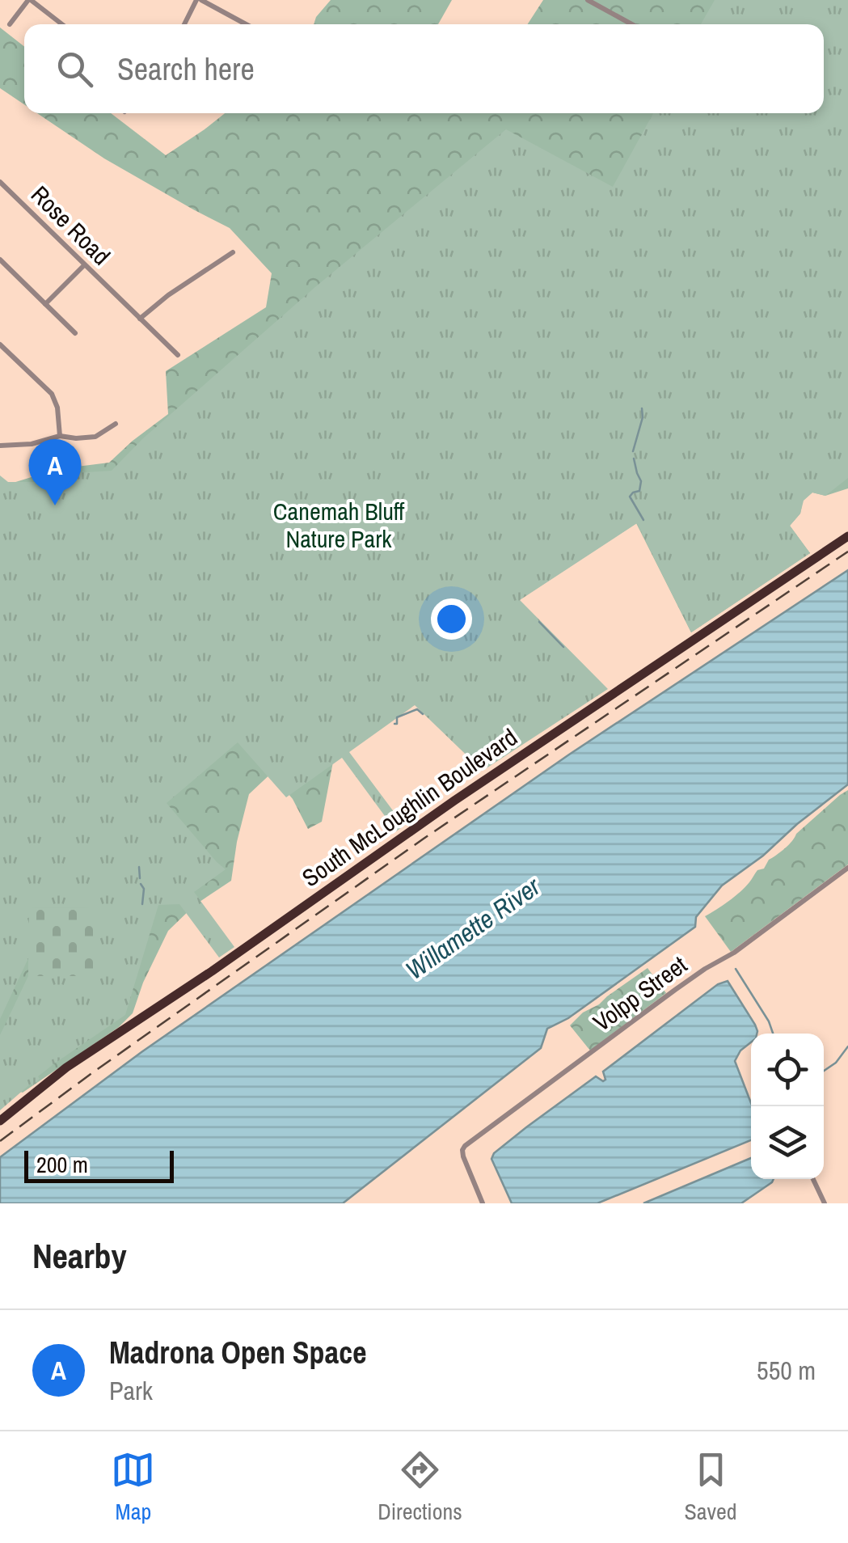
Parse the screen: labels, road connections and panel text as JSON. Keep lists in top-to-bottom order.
{
  "streets": {
    "highway": ["South McLoughlin Boulevard"],
    "street": ["Rose Road", "Volpp Street"]
  },
  "water": ["Willamette River"],
  "parks": ["Canemah Bluff Nature Park"],
  "scale_bar": "200 m",
  "page": {
    "search": "Search here",
    "pins": "A",
    "scale": "200 m",
    "heading": "Nearby",
    "list": [
      {
        "mark": "A",
        "name": "Madrona Open Space",
        "note": "Park",
        "value": "550 m"
      }
    ],
    "nav": ["Map", "Directions", "Saved"]
  }
}
